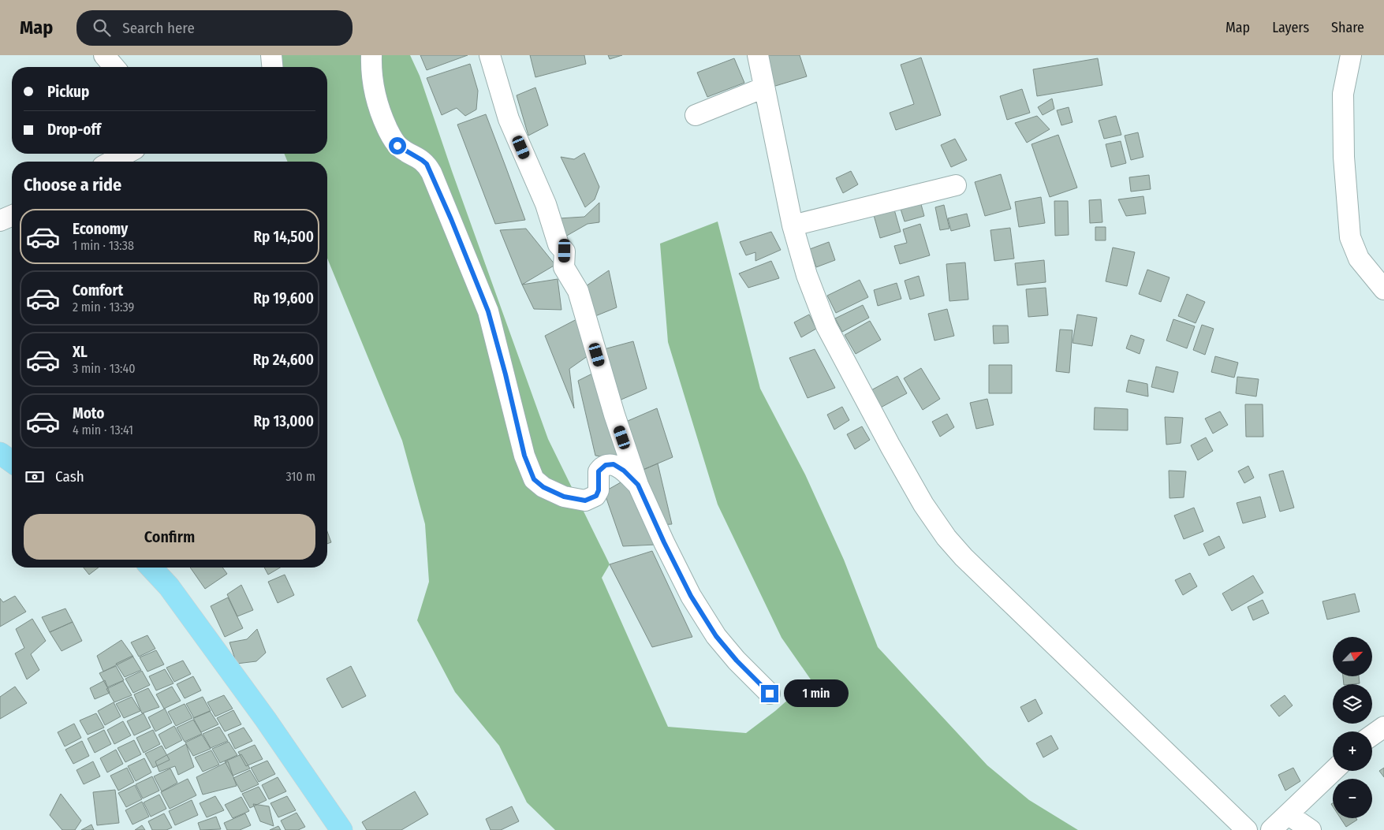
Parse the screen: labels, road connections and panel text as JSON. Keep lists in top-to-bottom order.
{
  "north": "top right",
  "page": {
    "header": "Map",
    "search": "Search here",
    "nav": ["Map", "Layers", "Share"],
    "banner": ["Pickup", "Drop-off"],
    "heading": "Choose a ride",
    "list": [
      {
        "name": "Economy",
        "note": "1 min · 13:38",
        "value": "Rp 14,500"
      },
      {
        "name": "Comfort",
        "note": "2 min · 13:39",
        "value": "Rp 19,600"
      },
      {
        "name": "XL",
        "note": "3 min · 13:40",
        "value": "Rp 24,600"
      },
      {
        "name": "Moto",
        "note": "4 min · 13:41",
        "value": "Rp 13,000"
      }
    ],
    "pay": ["Cash", "310 m"],
    "buttons": "Confirm",
    "map_buttons": ["+", "−"],
    "bubble": "1 min"
  }
}
